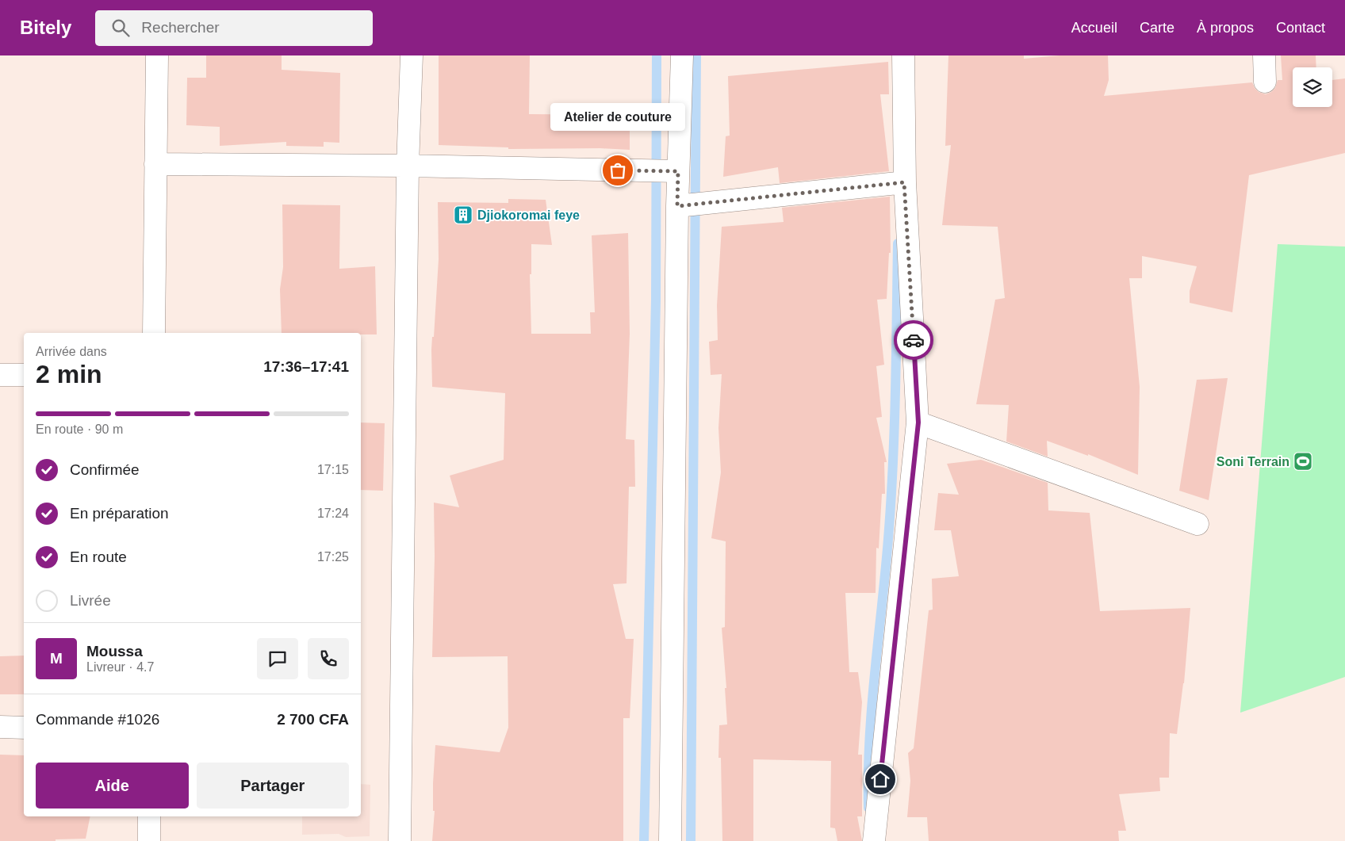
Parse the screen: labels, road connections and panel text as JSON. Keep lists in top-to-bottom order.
{
  "places": {
    "other": ["Atelier de couture"],
    "building": ["Djiokoromai feye"],
    "sports": ["Soni Terrain"]
  },
  "page": {
    "header": "Bitely",
    "search": "Rechercher",
    "nav": [
      "Accueil",
      "Carte",
      "À propos",
      "Contact"
    ],
    "bubble": "Atelier de couture",
    "heading": ["2 min", "Arrivée dans", "17:36–17:41"],
    "panel": [
      "Moussa",
      "Livreur · 4.7",
      "Commande #1026",
      "2 700 CFA"
    ],
    "bar": "En route · 90 m",
    "list": [
      ["Confirmée", "17:15"],
      ["En préparation", "17:24"],
      ["En route", "17:25"],
      "Livrée"
    ],
    "round": "M",
    "buttons": ["Aide", "Partager"]
  }
}
